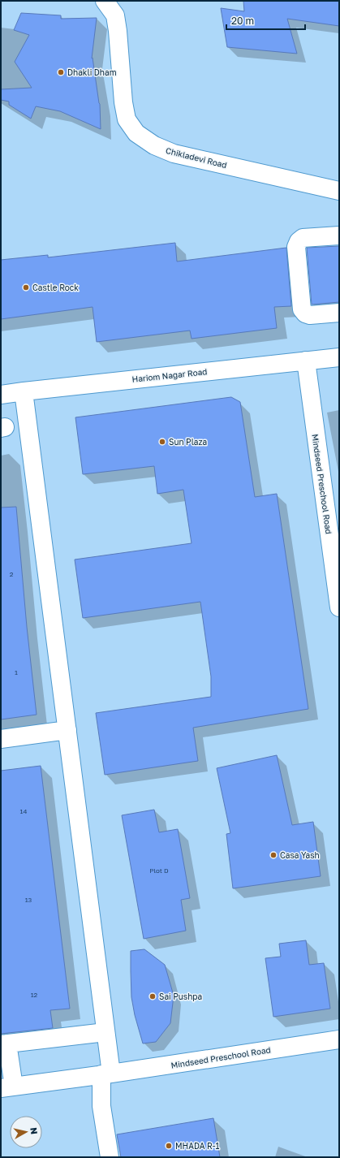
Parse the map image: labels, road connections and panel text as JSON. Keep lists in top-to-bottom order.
{
  "streets": {
    "street": ["Chikladevi Road", "Hariom Nagar Road", "Mindseed Preschool Road"]
  },
  "crossings": [
    ["Hariom Nagar Road", "Mindseed Preschool Road"]
  ],
  "places": [
    "Dhakli Dham",
    "Castle Rock",
    "Sun Plaza",
    "Casa Yash",
    "Sai Pushpa",
    "MHADA R-1"
  ],
  "house_numbers": [
    "2",
    "1",
    "14",
    "Plot D",
    "13",
    "12"
  ],
  "scale_bar": "20 m",
  "north": "right"
}
